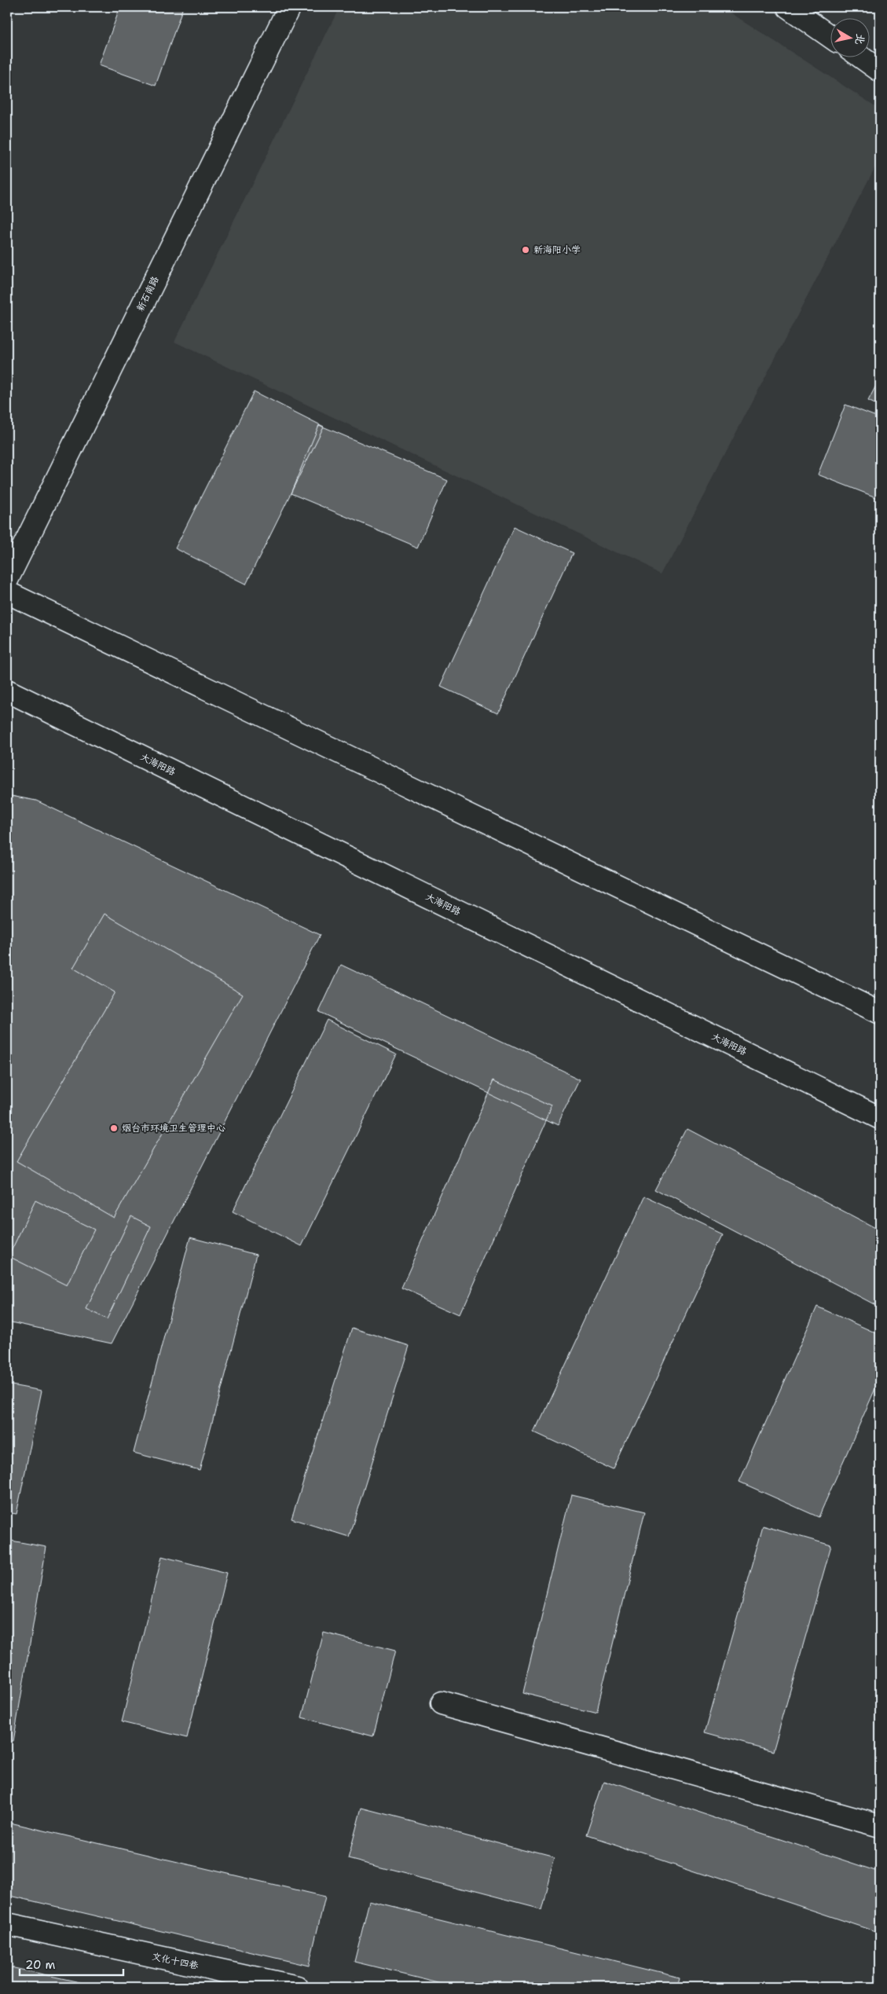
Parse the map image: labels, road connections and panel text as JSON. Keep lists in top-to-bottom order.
{
  "streets": {
    "main road": ["新石南路", "大海阳路", "文化十四巷"]
  },
  "places": ["新海阳小学", "烟台市环境卫生管理中心"],
  "scale_bar": "20 m",
  "north": "right"
}
